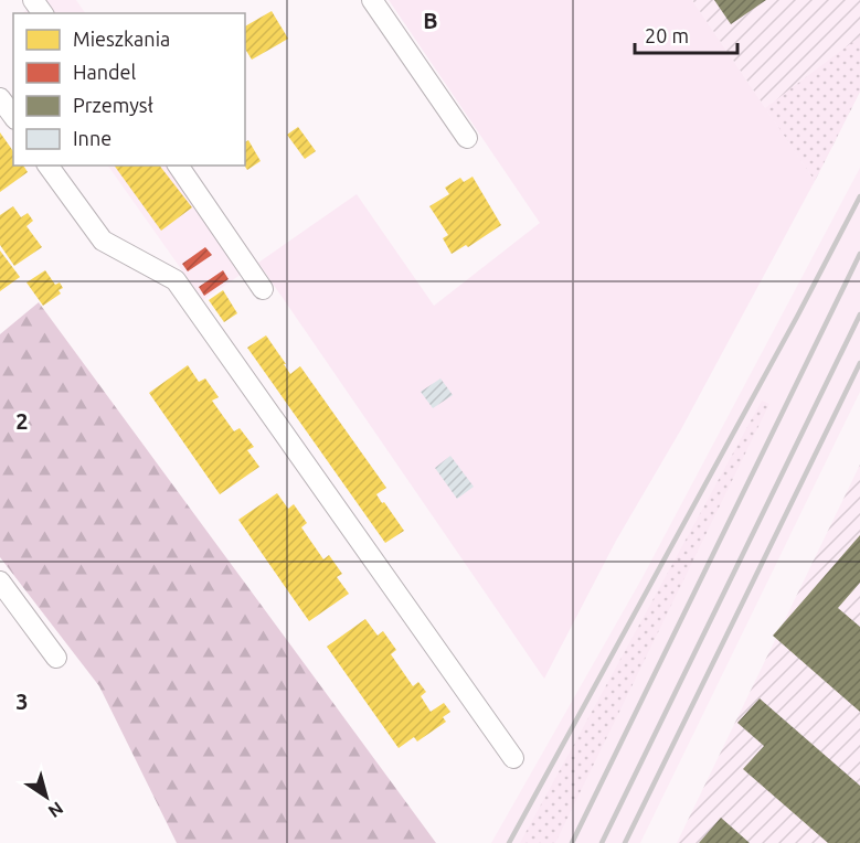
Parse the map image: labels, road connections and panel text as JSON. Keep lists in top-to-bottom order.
{
  "legend": [
    "Mieszkania",
    "Handel",
    "Przemysł",
    "Inne"
  ],
  "scale_bar": "20 m",
  "north": "bottom right",
  "grid": {
    "columns": ["B"],
    "rows": ["2", "3"]
  }
}
